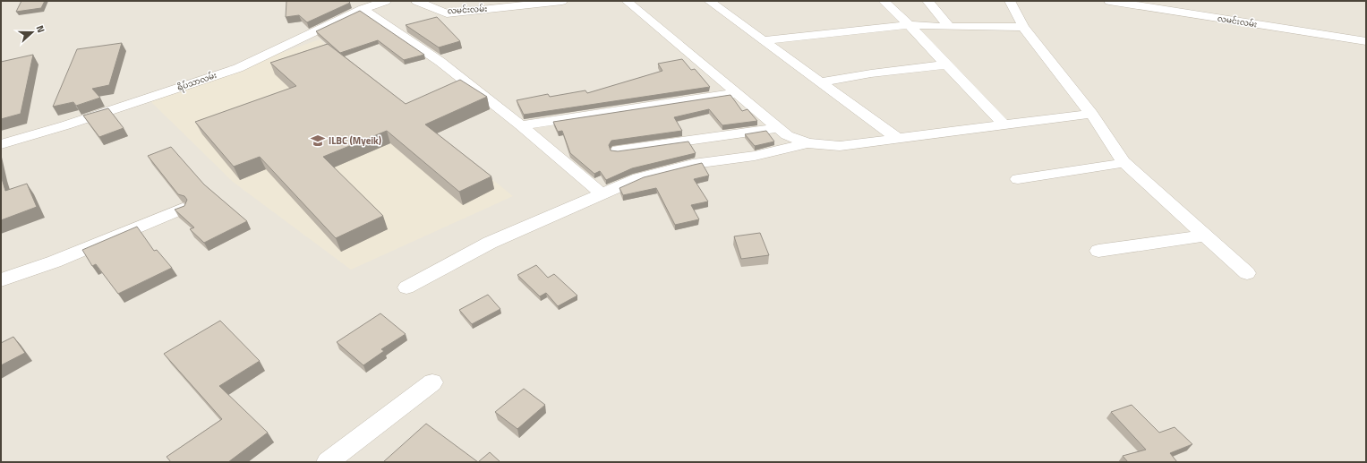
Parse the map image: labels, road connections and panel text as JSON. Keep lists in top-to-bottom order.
{
  "streets": {
    "street": ["လမင်းလမ်း", "ရိပ်သာလမ်း"]
  },
  "places": {
    "school or university": ["ILBC (Myeik)"]
  },
  "north": "right"
}
